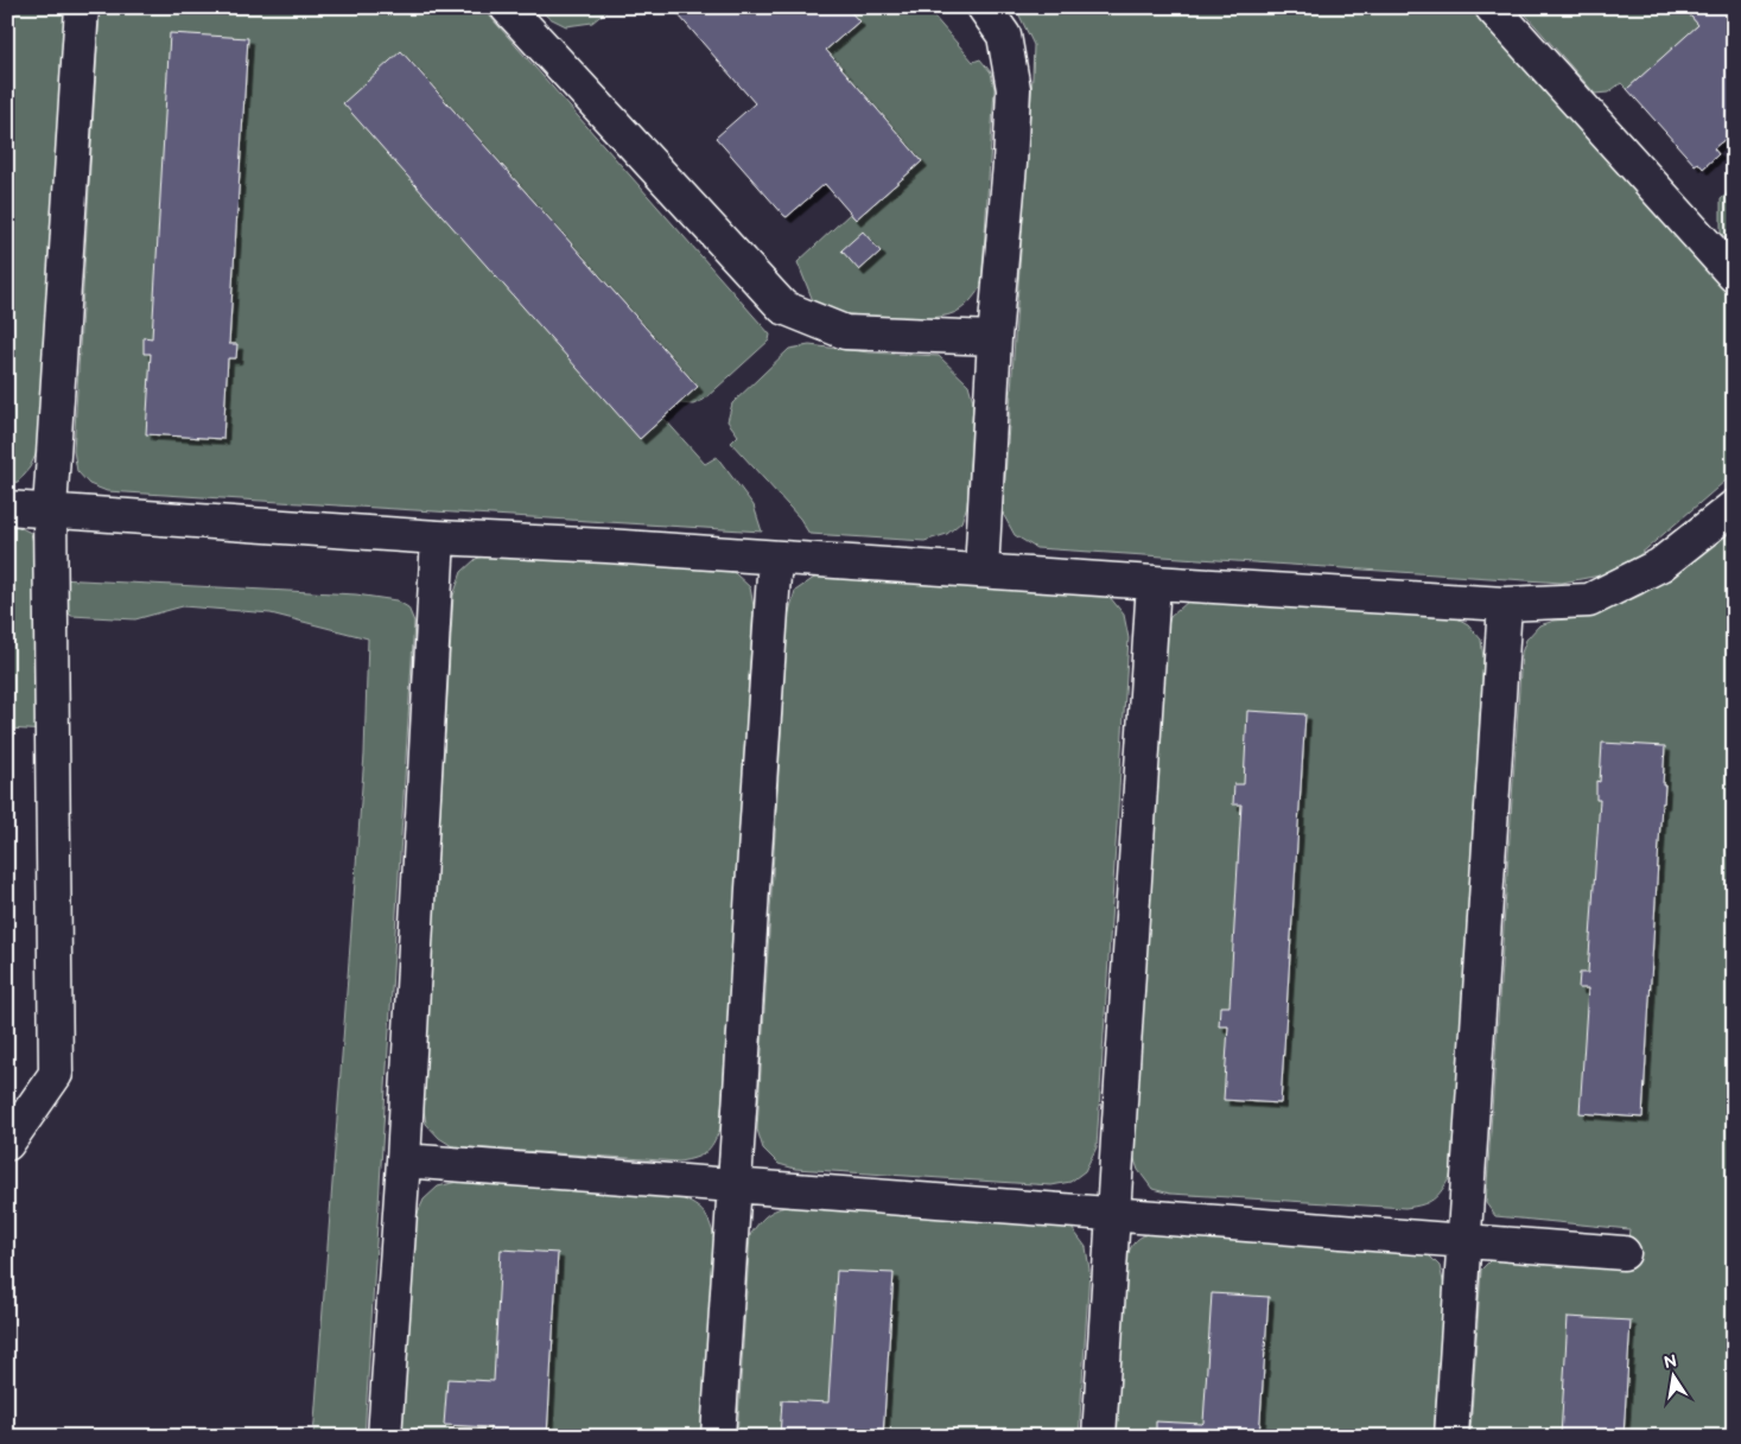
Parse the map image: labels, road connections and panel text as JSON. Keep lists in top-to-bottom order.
{
  "north": "top"
}
